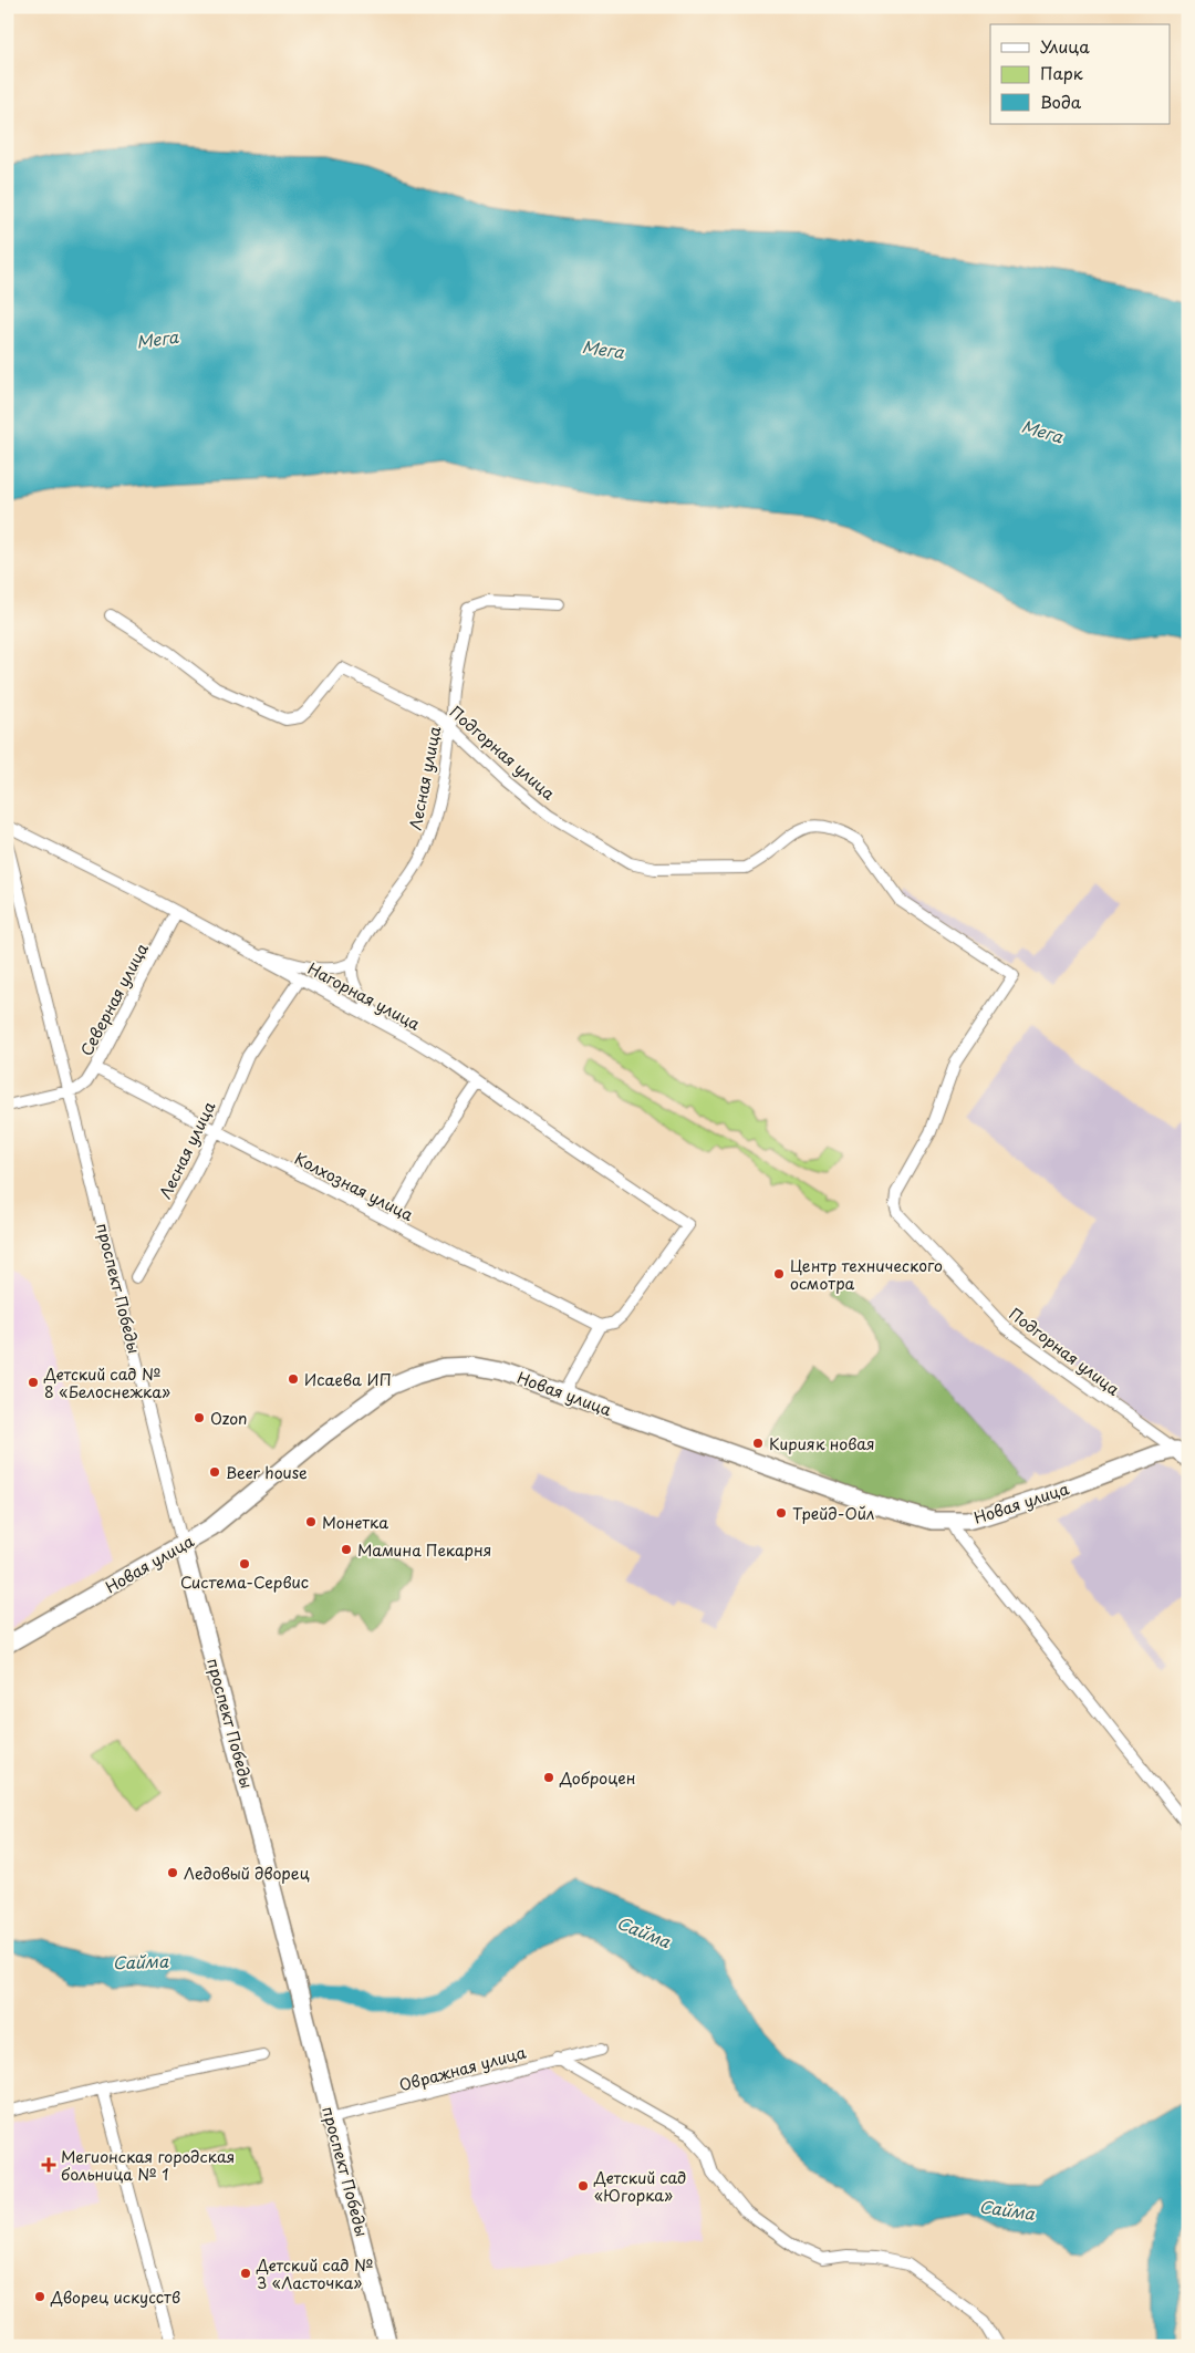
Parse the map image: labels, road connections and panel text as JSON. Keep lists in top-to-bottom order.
{
  "streets": {
    "street": [
      "Подгорная улица",
      "Лесная улица",
      "Нагорная улица",
      "Северная улица",
      "Колхозная улица",
      "проспект Победы",
      "Новая улица",
      "Овражная улица"
    ]
  },
  "crossings": [
    ["Подгорная улица", "Лесная улица"],
    ["Подгорная улица", "Новая улица"],
    ["Лесная улица", "Нагорная улица"],
    ["Лесная улица", "Колхозная улица"],
    ["Нагорная улица", "Северная улица"],
    ["Нагорная улица", "Колхозная улица"],
    ["Северная улица", "Колхозная улица"],
    ["Северная улица", "проспект Победы"],
    ["проспект Победы", "Новая улица"],
    ["проспект Победы", "Овражная улица"]
  ],
  "water": ["Мега", "Сайма"],
  "places": {
    "other": [
      "Центр технического осмотра",
      "Исаева ИП",
      "Детский сад № 8 «Белоснежка»",
      "Ozon",
      "Кирияк новая",
      "Beer house",
      "Трейд-Ойл",
      "Монетка",
      "Мамина Пекарня",
      "Система-Сервис",
      "Доброцен",
      "Ледовый дворец",
      "Детский сад «Югорка»",
      "Детский сад № 3 «Ласточка»",
      "Дворец искусств"
    ],
    "health": ["Мегионская городская больница № 1"]
  },
  "legend": ["Улица", "Парк", "Вода"]
}
